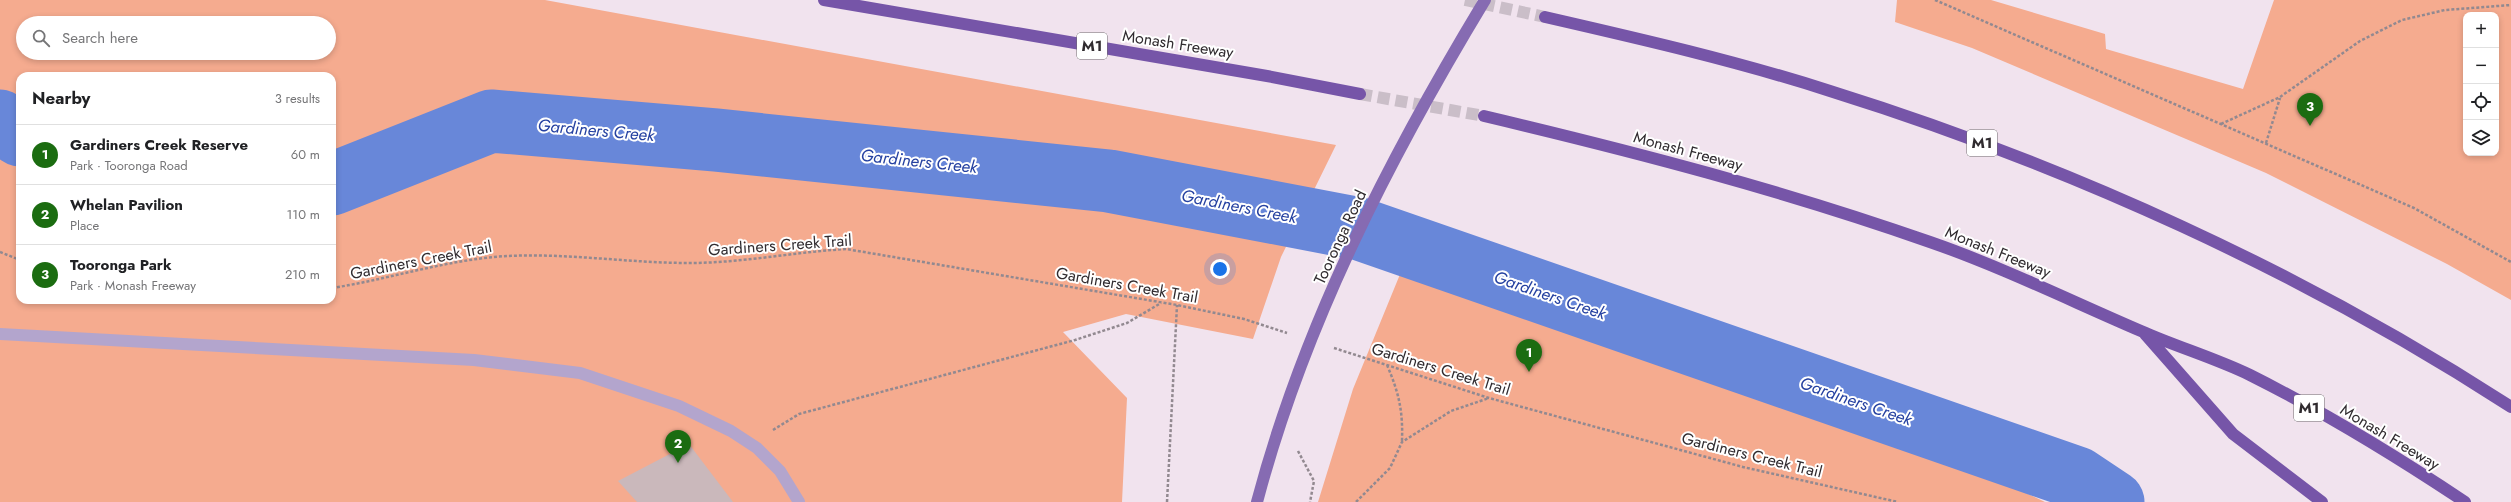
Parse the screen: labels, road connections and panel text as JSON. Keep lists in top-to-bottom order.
{
  "streets": {
    "highway": ["Monash Freeway", "M1"],
    "main road": ["Tooronga Road"],
    "path": ["Gardiners Creek Trail"]
  },
  "water": ["Gardiners Creek"],
  "page": {
    "map_buttons": ["+", "−"],
    "search": "Search here",
    "heading": ["Nearby", "3 results"],
    "pins": ["3", "1", "2"],
    "list": [
      {
        "mark": "1",
        "name": "Gardiners Creek Reserve",
        "note": "Park · Tooronga Road",
        "value": "60 m"
      },
      {
        "mark": "2",
        "name": "Whelan Pavilion",
        "note": "Place",
        "value": "110 m"
      },
      {
        "mark": "3",
        "name": "Tooronga Park",
        "note": "Park · Monash Freeway",
        "value": "210 m"
      }
    ]
  }
}
